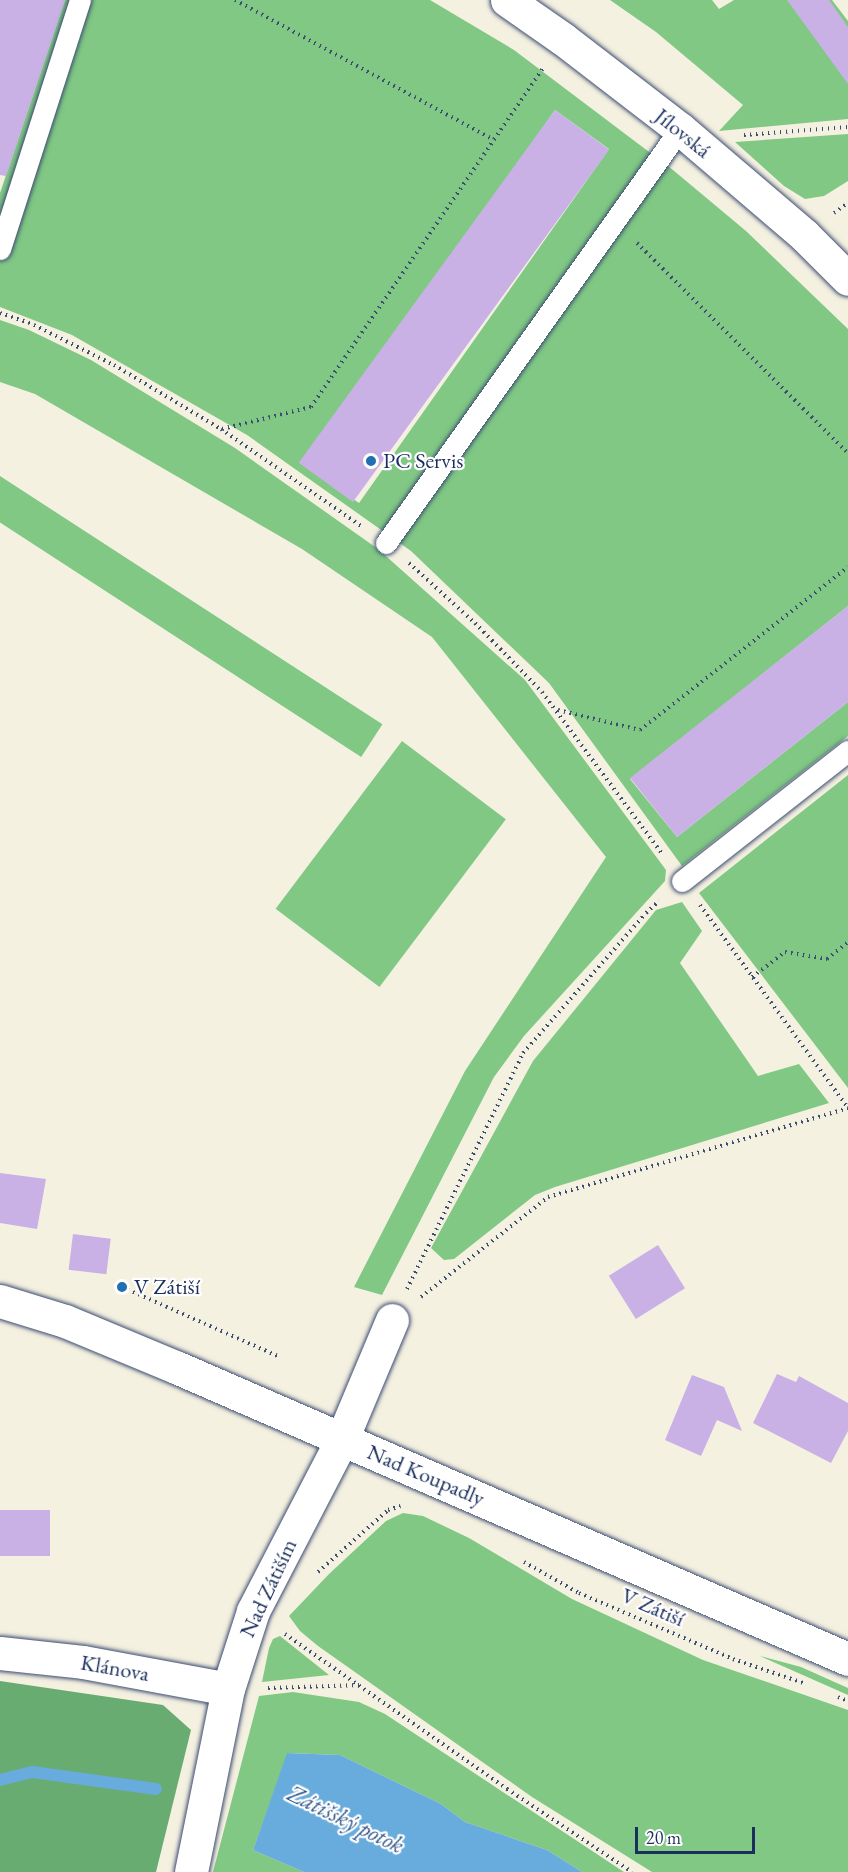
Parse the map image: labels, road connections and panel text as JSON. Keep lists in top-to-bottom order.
{
  "streets": {
    "street": [
      "Jílovská",
      "Nad Koupadly",
      "Nad Zátiším",
      "Klánova"
    ],
    "path": ["V Zátiší"]
  },
  "crossings": [
    ["Nad Koupadly", "Nad Zátiším"],
    ["Nad Zátiším", "Klánova"]
  ],
  "water": ["Zátišský potok"],
  "places": ["PC Servis", "V Zátiší"],
  "scale_bar": "20 m"
}
